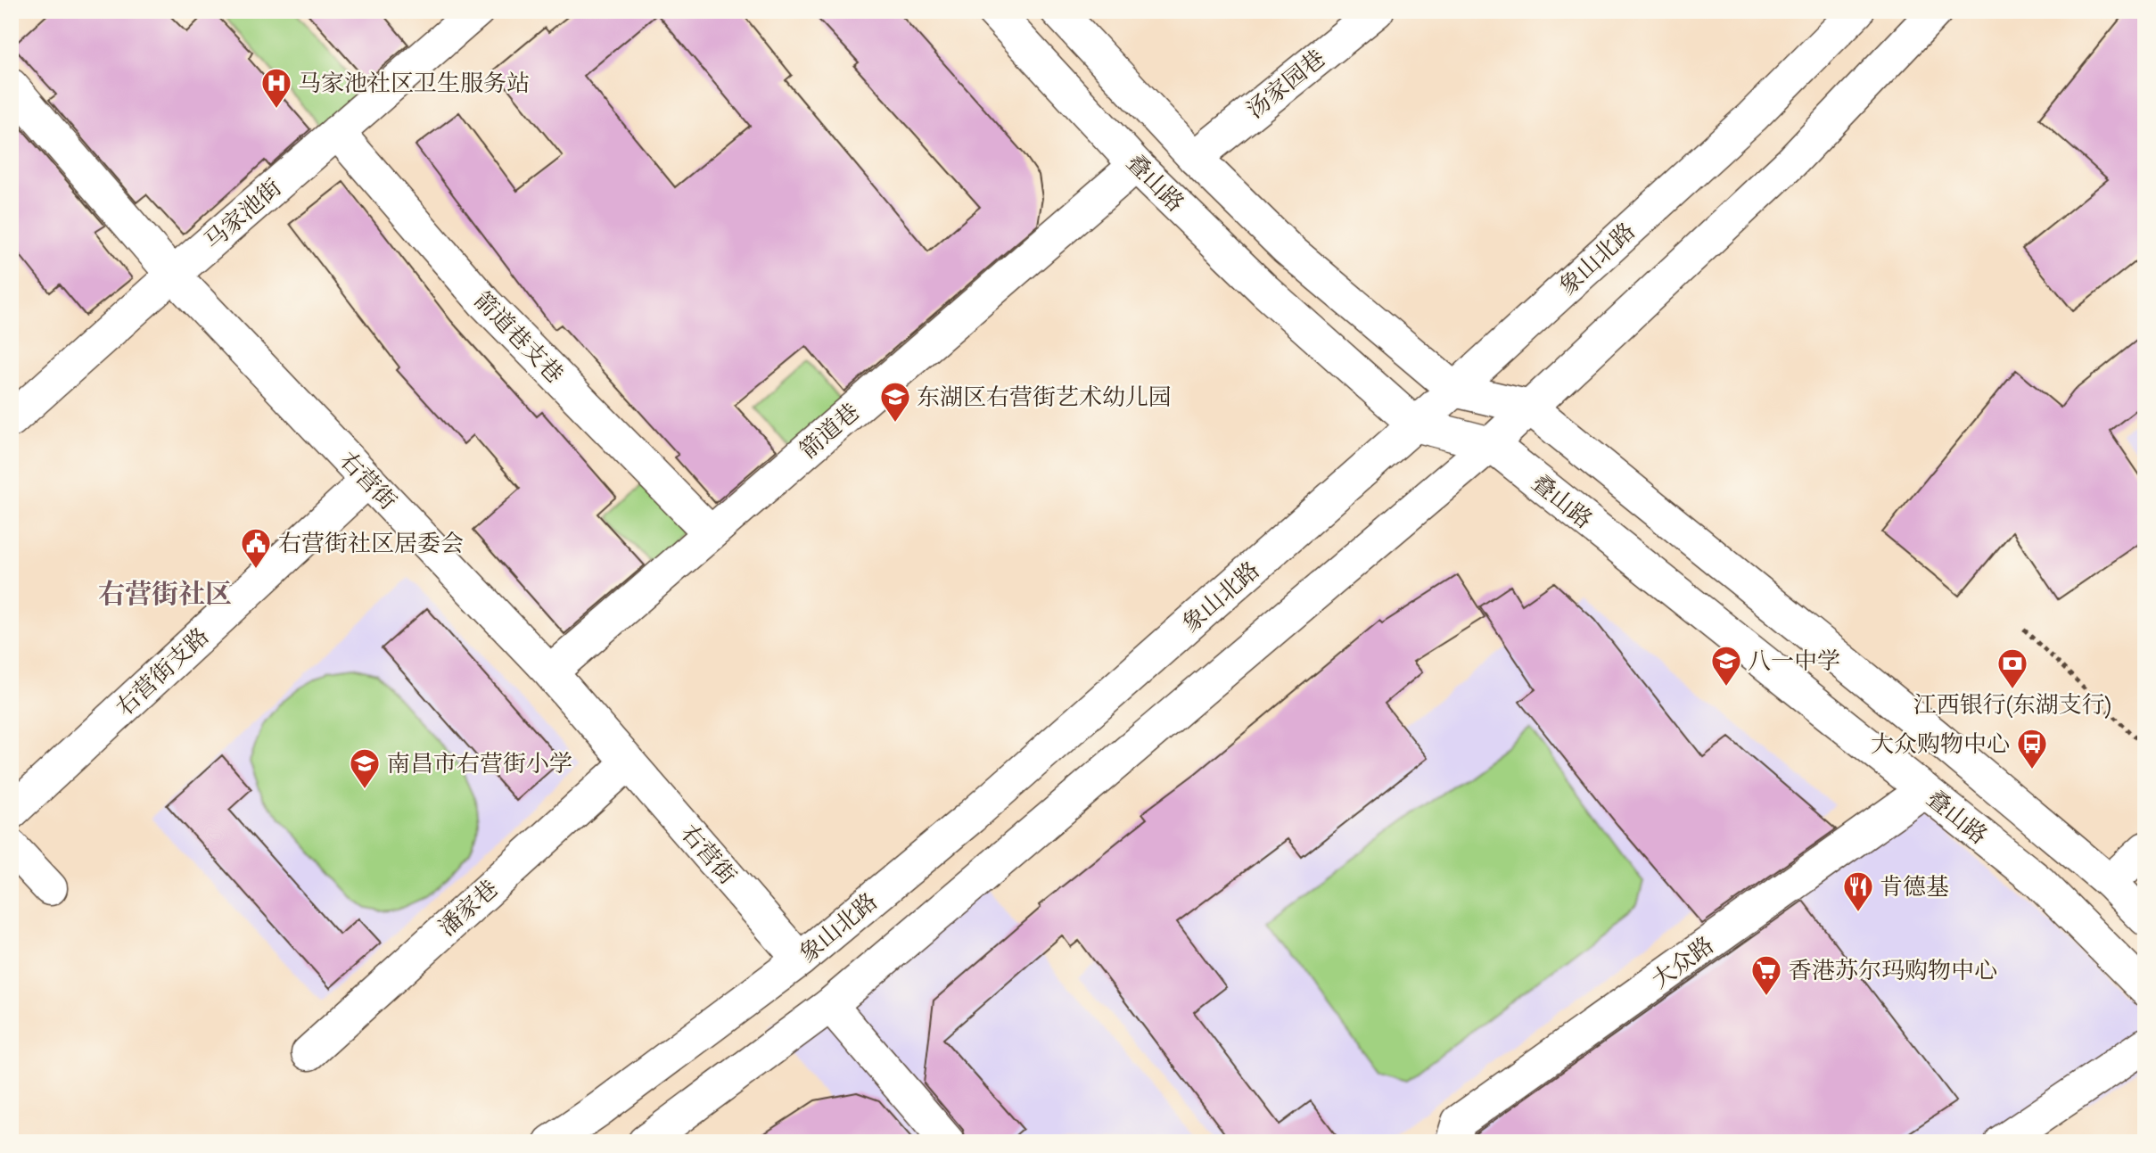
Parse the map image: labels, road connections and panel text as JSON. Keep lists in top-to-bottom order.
{
  "streets": {
    "main road": [
      "汤家园巷",
      "叠山路",
      "马家池街",
      "象山北路",
      "箭道巷支巷",
      "箭道巷",
      "右营街",
      "右营街支路",
      "潘家巷",
      "大众路"
    ]
  },
  "crossings": [
    ["汤家园巷", "叠山路"],
    ["叠山路", "象山北路"],
    ["叠山路", "箭道巷"],
    ["叠山路", "大众路"],
    ["马家池街", "箭道巷支巷"],
    ["马家池街", "右营街"],
    ["象山北路", "右营街"],
    ["箭道巷支巷", "箭道巷"],
    ["箭道巷", "右营街"],
    ["右营街", "右营街支路"],
    ["右营街", "潘家巷"]
  ],
  "districts": ["右营街社区"],
  "places": {
    "hospital": ["马家池社区卫生服务站"],
    "school or university": ["东湖区右营街艺术幼儿园", "八一中学", "南昌市右营街小学"],
    "public building": ["右营街社区居委会"],
    "bank": ["江西银行(东湖支行)"],
    "bus stop": ["大众购物中心"],
    "restaurant": ["肯德基"],
    "supermarket": ["香港苏尔玛购物中心"]
  }
}
